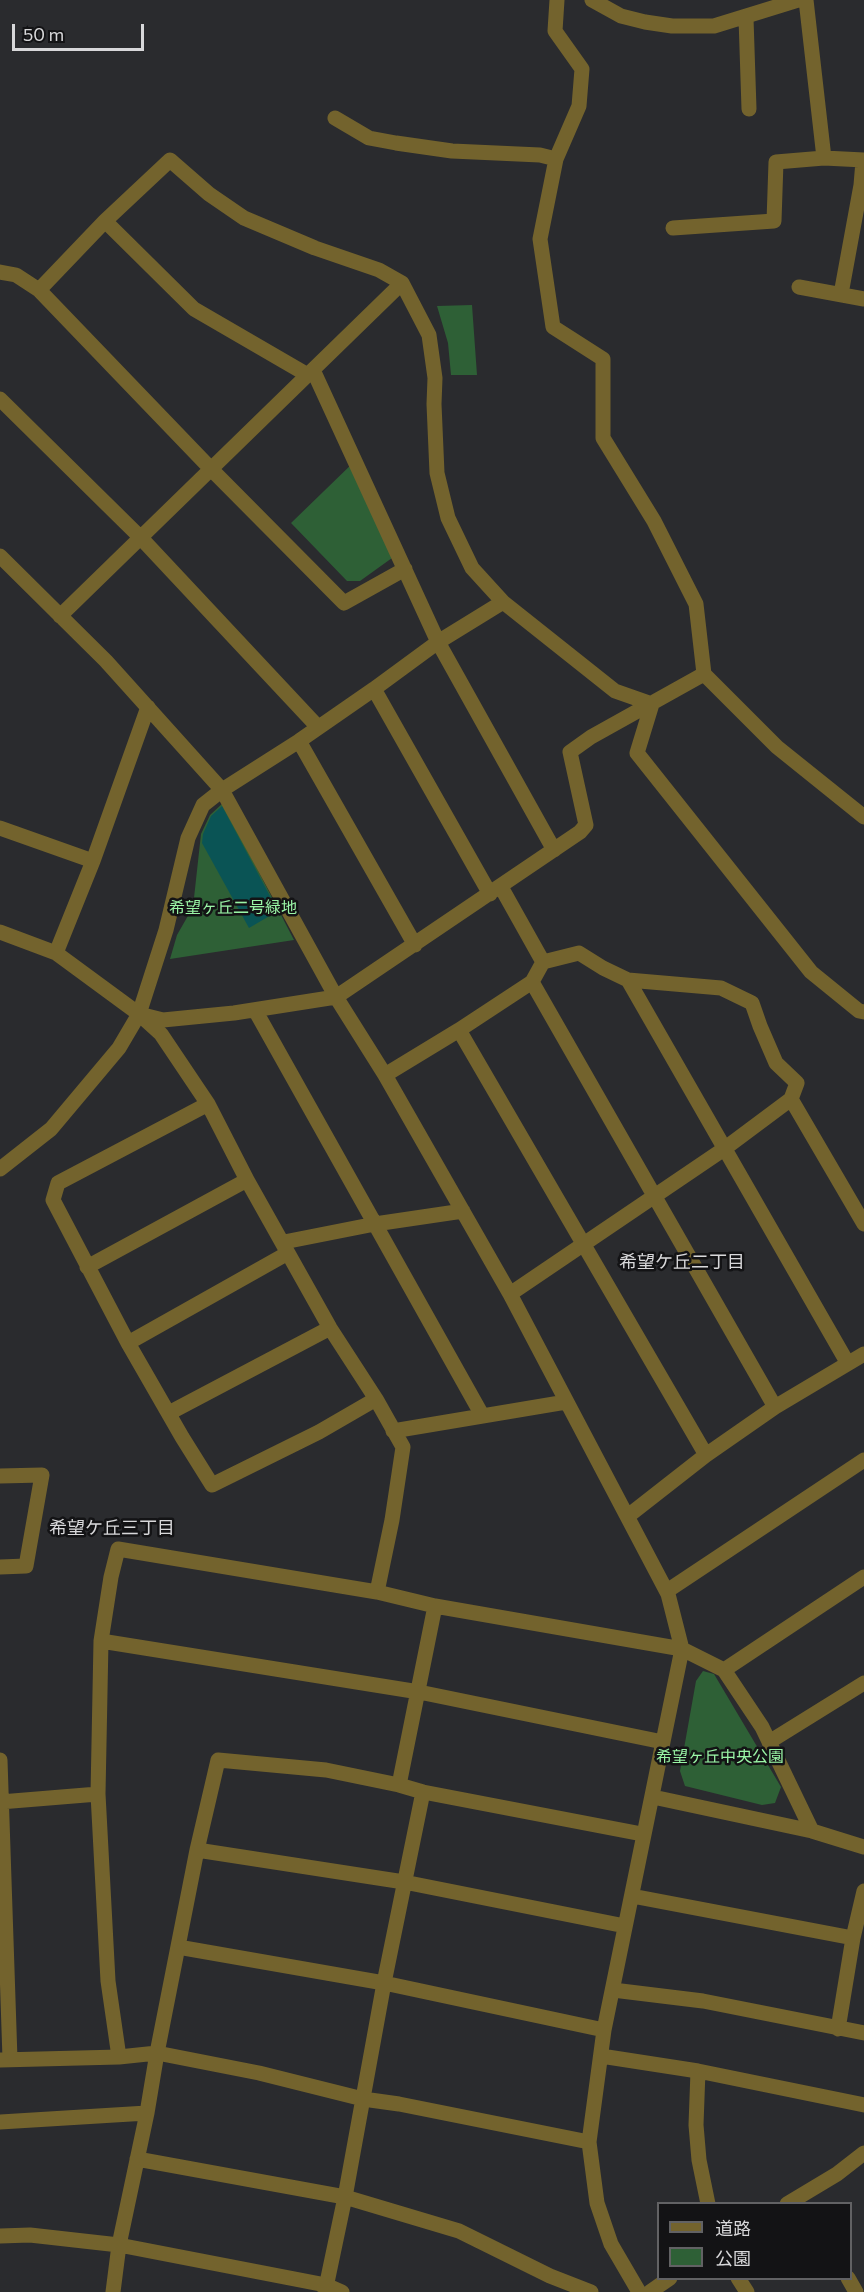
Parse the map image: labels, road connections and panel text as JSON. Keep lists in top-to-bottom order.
{
  "districts": ["希望ケ丘二丁目", "希望ケ丘三丁目"],
  "parks": ["希望ヶ丘二号緑地", "希望ヶ丘中央公園"],
  "legend": ["道路", "公園"],
  "scale_bar": "50 m"
}
